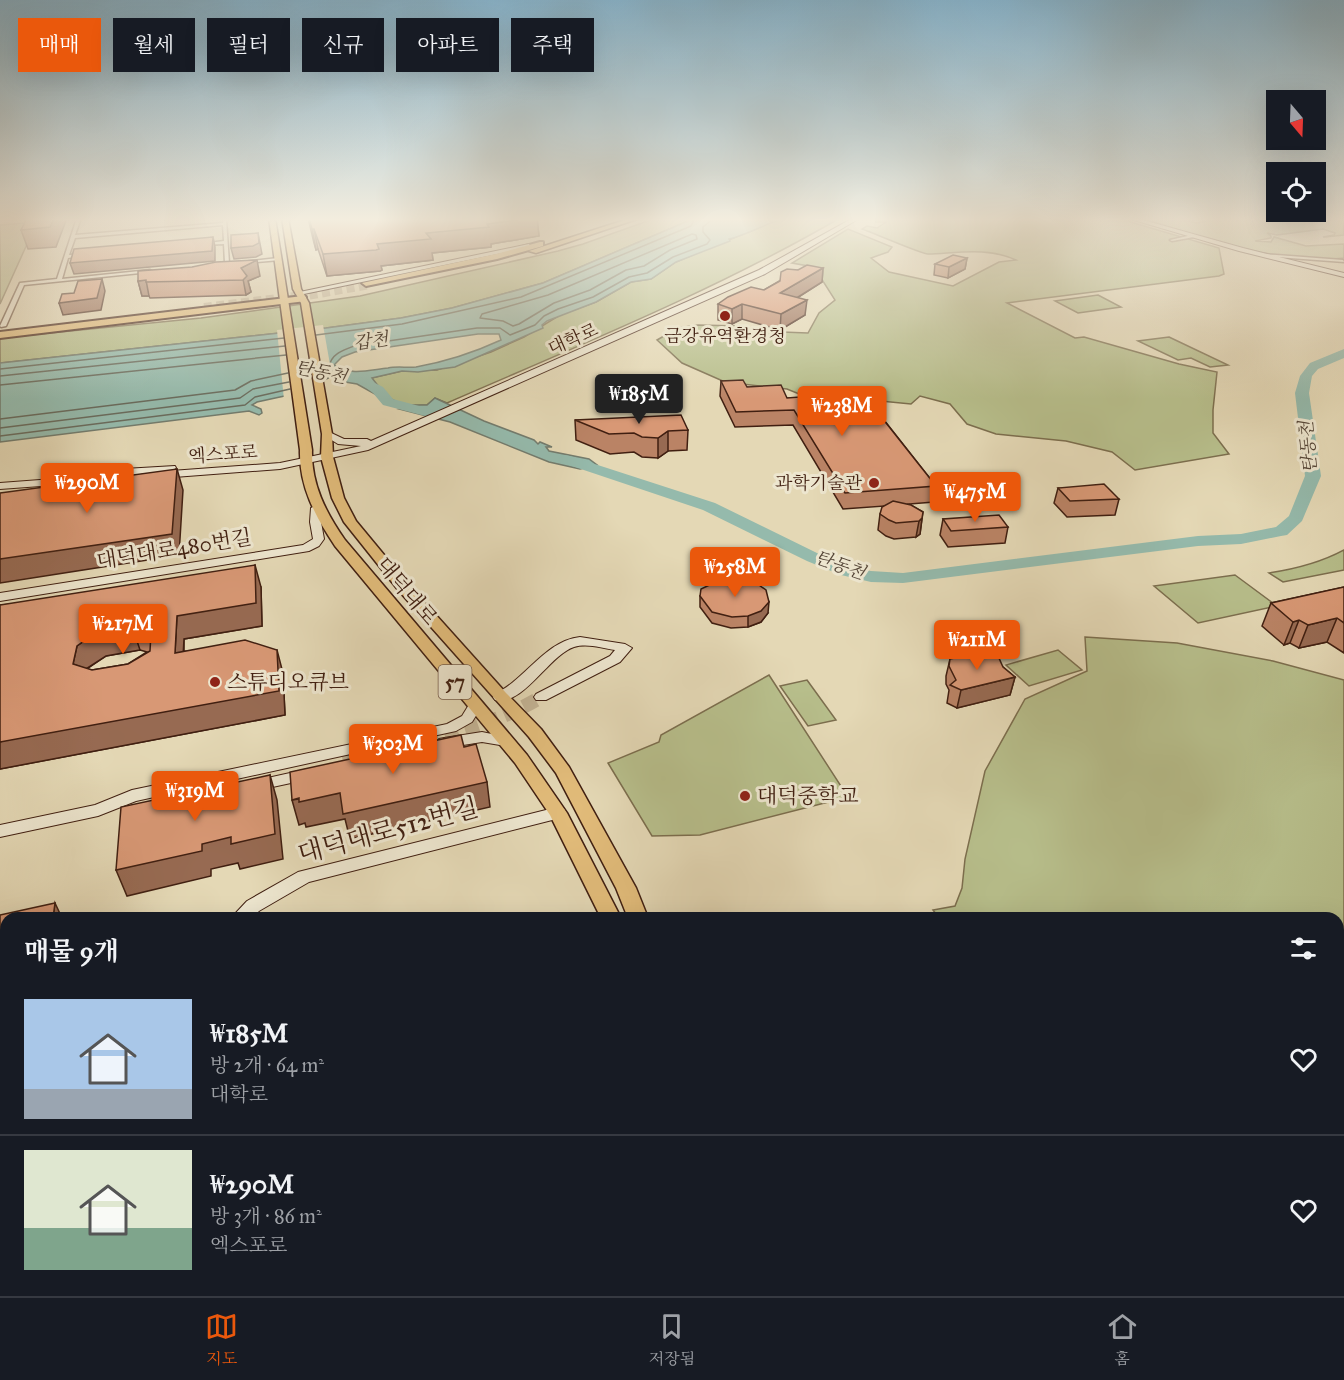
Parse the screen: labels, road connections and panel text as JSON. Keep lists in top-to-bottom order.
{
  "streets": {
    "main road": [
      "대학로",
      "엑스포로",
      "대덕대로480번길",
      "대덕대로",
      "57",
      "대덕대로512번길"
    ]
  },
  "crossings": [
    ["대학로", "엑스포로"],
    ["대학로", "대덕대로"],
    ["엑스포로", "대덕대로"],
    ["대덕대로480번길", "대덕대로"],
    ["대덕대로", "대덕대로512번길"]
  ],
  "water": ["갑천", "탄동천"],
  "places": [
    "금강유역환경청",
    "과학기술관",
    "스튜디오큐브",
    "대덕중학교"
  ],
  "north": "bottom",
  "page": {
    "chip": [
      "매매",
      "월세",
      "필터",
      "신규",
      "아파트",
      "주택"
    ],
    "price": [
      "₩185M",
      "₩238M",
      "₩290M",
      "₩475M",
      "₩258M",
      "₩217M",
      "₩211M",
      "₩303M",
      "₩319M"
    ],
    "heading": "매물 9개",
    "list": [
      {
        "name": "₩185M",
        "note": "방 2개 · 64 m² · 대학로"
      },
      {
        "name": "₩290M",
        "note": "방 3개 · 86 m² · 엑스포로"
      }
    ],
    "tabs": ["지도", "저장됨", "홈"]
  }
}
